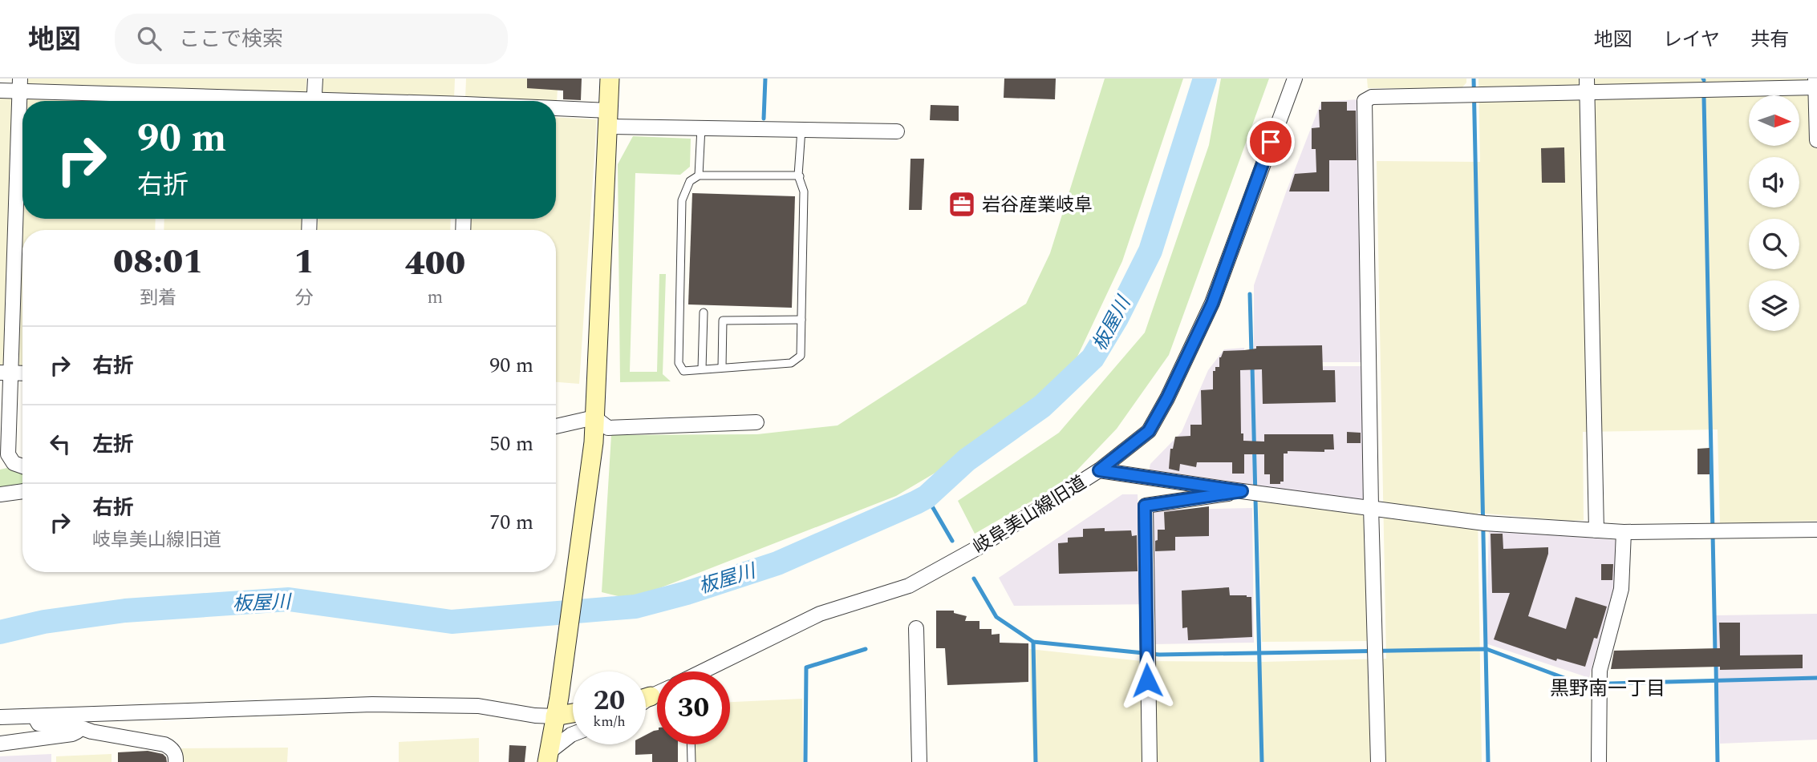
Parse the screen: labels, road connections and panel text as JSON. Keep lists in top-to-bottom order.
{
  "streets": {
    "street": ["岐阜美山線旧道"]
  },
  "districts": ["黒野南一丁目"],
  "water": ["板屋川"],
  "places": {
    "office": ["岩谷産業岐阜"]
  },
  "north": "right",
  "page": {
    "header": "地図",
    "search": "ここで検索",
    "nav": ["地図", "レイヤ", "共有"],
    "turn": ["90 m", "右折"],
    "eta": [
      "08:01",
      "到着",
      "1",
      "分",
      "400",
      "m"
    ],
    "list": [
      {
        "name": "右折",
        "value": "90 m"
      },
      {
        "name": "左折",
        "value": "50 m"
      },
      {
        "name": "右折",
        "note": "岐阜美山線旧道",
        "value": "70 m"
      }
    ],
    "speed": "20 km/h",
    "limit": "30"
  }
}
